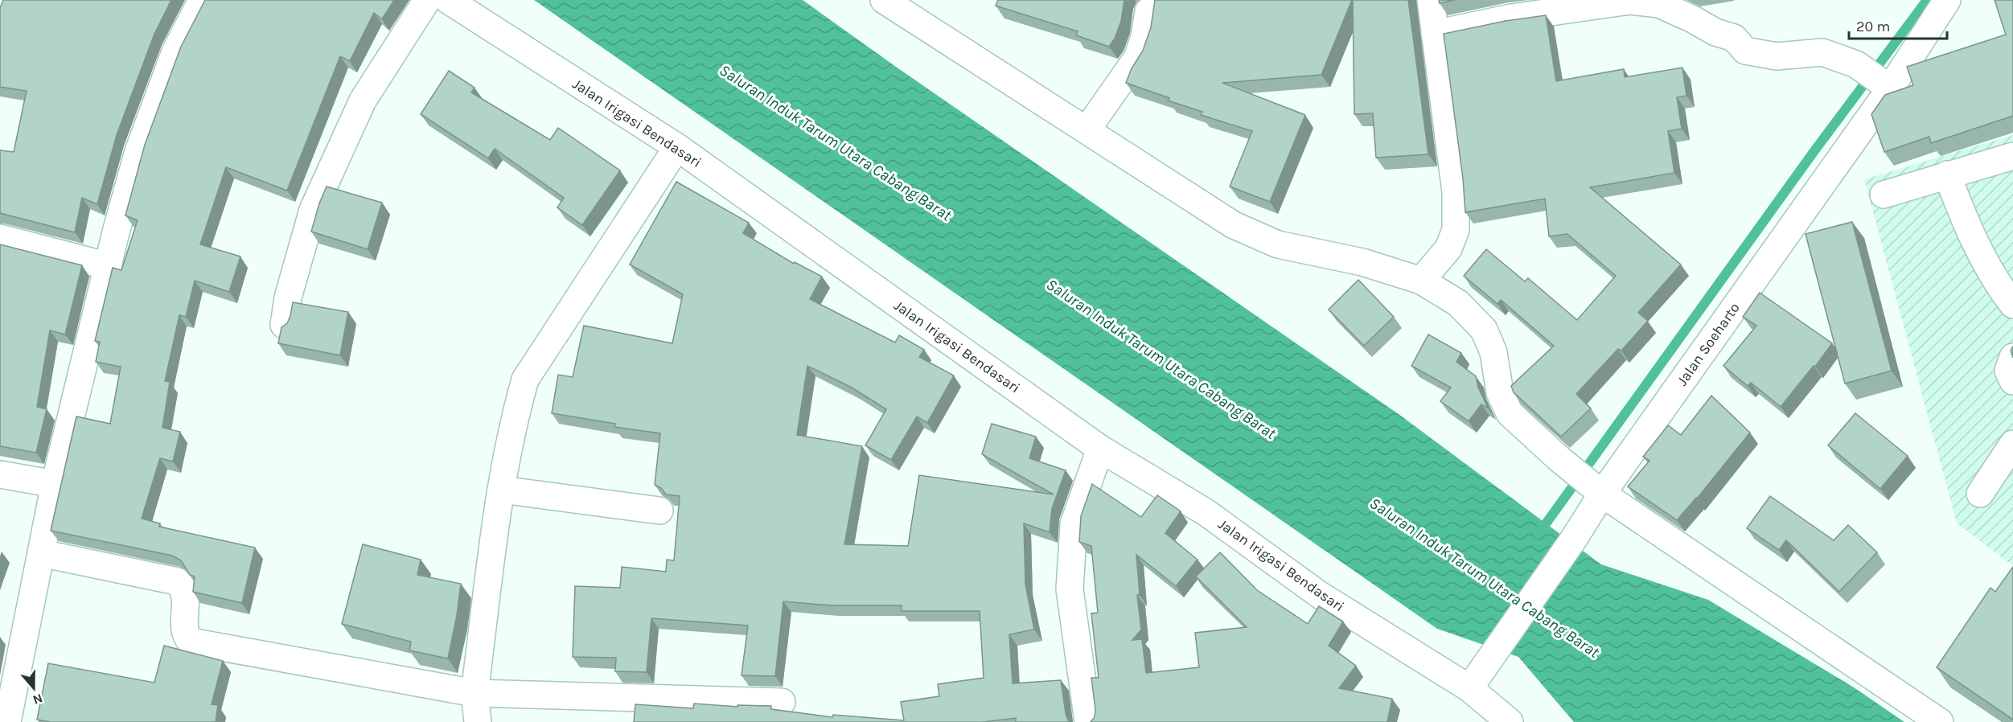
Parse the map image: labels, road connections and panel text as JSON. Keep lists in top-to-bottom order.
{
  "streets": {
    "street": ["Jalan Irigasi Bendasari", "Jalan Soeharto"]
  },
  "crossings": [
    ["Jalan Irigasi Bendasari", "Jalan Soeharto"]
  ],
  "water": ["Saluran Induk Tarum Utara Cabang Barat"],
  "scale_bar": "20 m",
  "north": "bottom"
}
